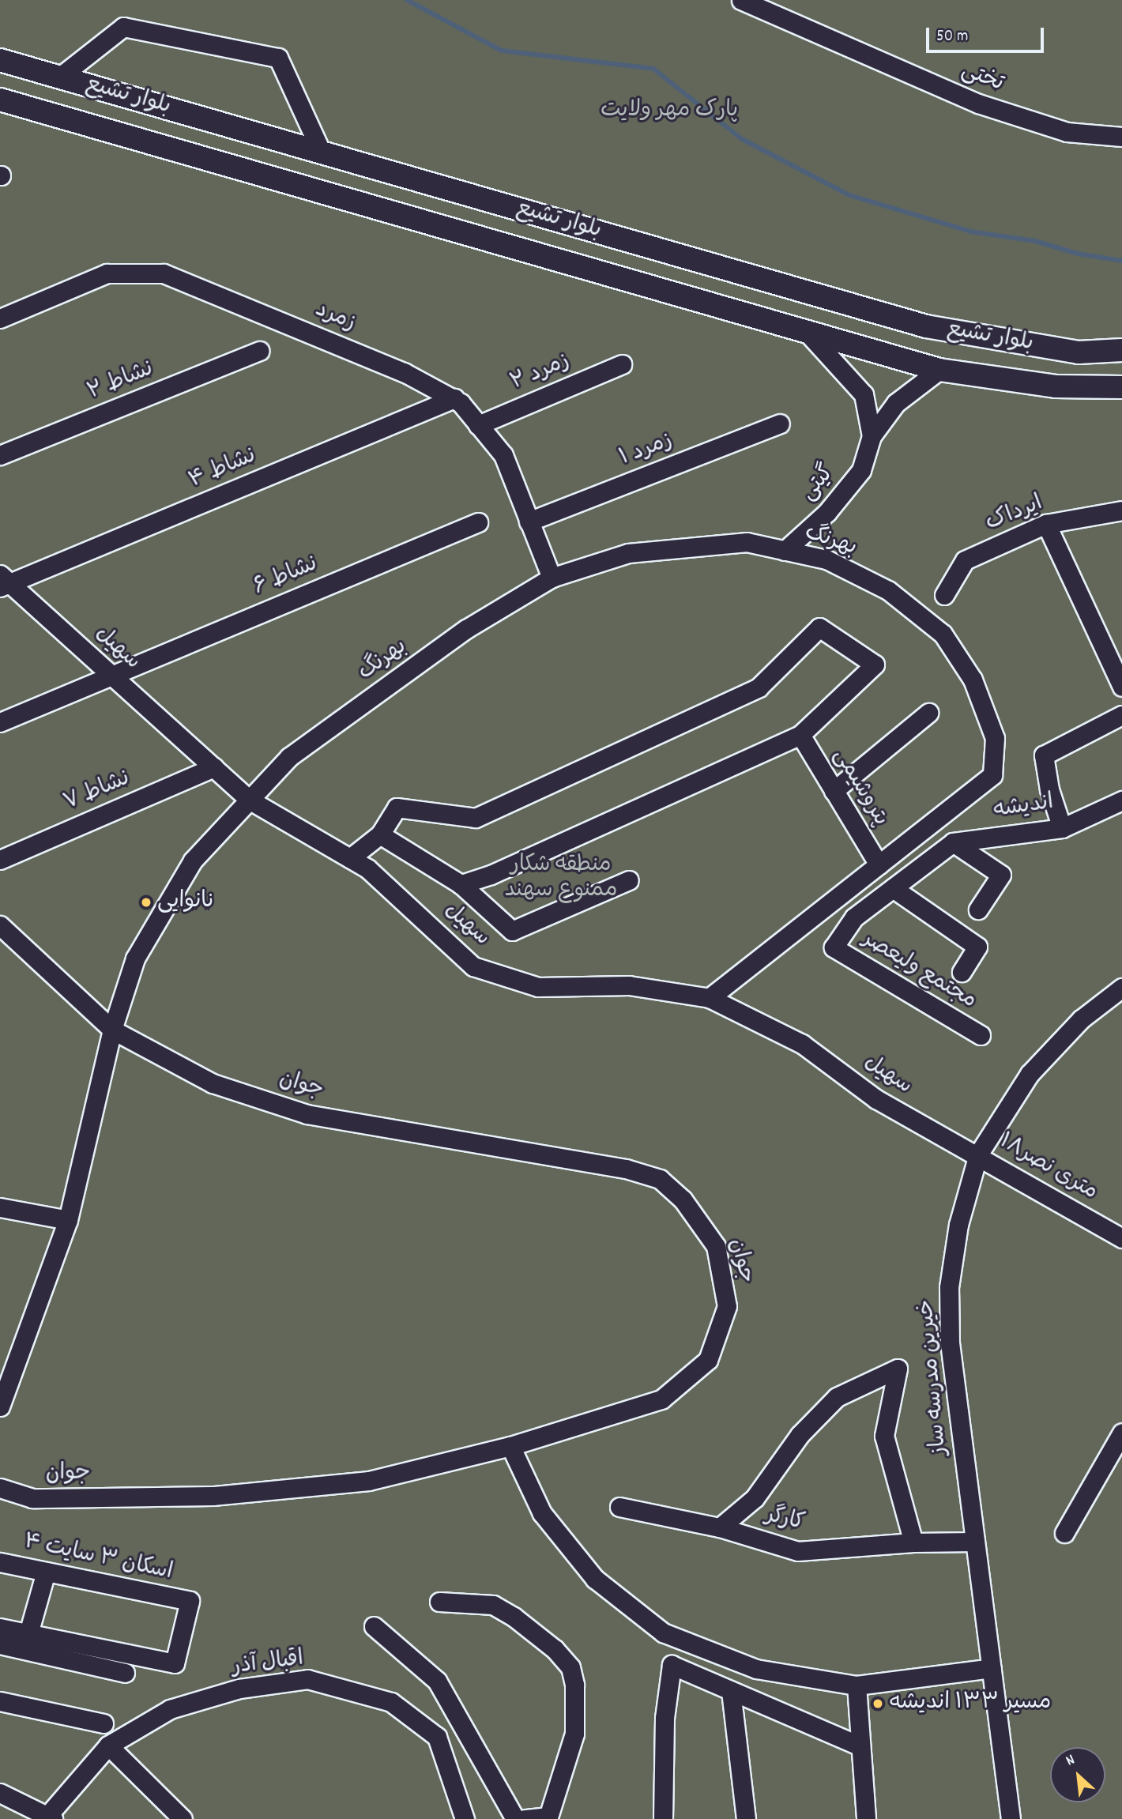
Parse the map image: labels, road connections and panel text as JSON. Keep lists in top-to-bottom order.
{
  "streets": {
    "main road": ["بلوار تشیع"],
    "street": [
      "تختی",
      "زمرد",
      "زمرد ۲",
      "نشاط ۲",
      "زمرد ۱",
      "نشاط ۴",
      "گیتی",
      "ایرداک",
      "بهرنگ",
      "نشاط ۶",
      "سهیل",
      "پتروشیمی",
      "نشاط ۷",
      "اندیشه",
      "مجتمع ولیعصر",
      "جوان",
      "۱۸متری نصر",
      "خیرین مدرسه ساز",
      "کارگر",
      "اسکان ۳ سایت ۴",
      "اقبال آذر"
    ]
  },
  "crossings": [
    ["بلوار تشیع", "گیتی"],
    ["زمرد", "زمرد ۲"],
    ["زمرد", "زمرد ۱"],
    ["زمرد", "نشاط ۴"],
    ["زمرد", "بهرنگ"],
    ["نشاط ۴", "سهیل"],
    ["گیتی", "بهرنگ"],
    ["بهرنگ", "سهیل"],
    ["بهرنگ", "پتروشیمی"],
    ["بهرنگ", "جوان"],
    ["نشاط ۶", "سهیل"],
    ["سهیل", "نشاط ۷"],
    ["سهیل", "۱۸متری نصر"],
    ["سهیل", "خیرین مدرسه ساز"],
    ["اندیشه", "مجتمع ولیعصر"],
    ["۱۸متری نصر", "خیرین مدرسه ساز"],
    ["خیرین مدرسه ساز", "کارگر"]
  ],
  "parks": ["پارک مهر ولایت", "منطقه شکار ممنوع سهند"],
  "places": ["نانوایی", "مسیر ۱۳۳ اندیشه"],
  "scale_bar": "50 m",
  "north": "top left"
}
